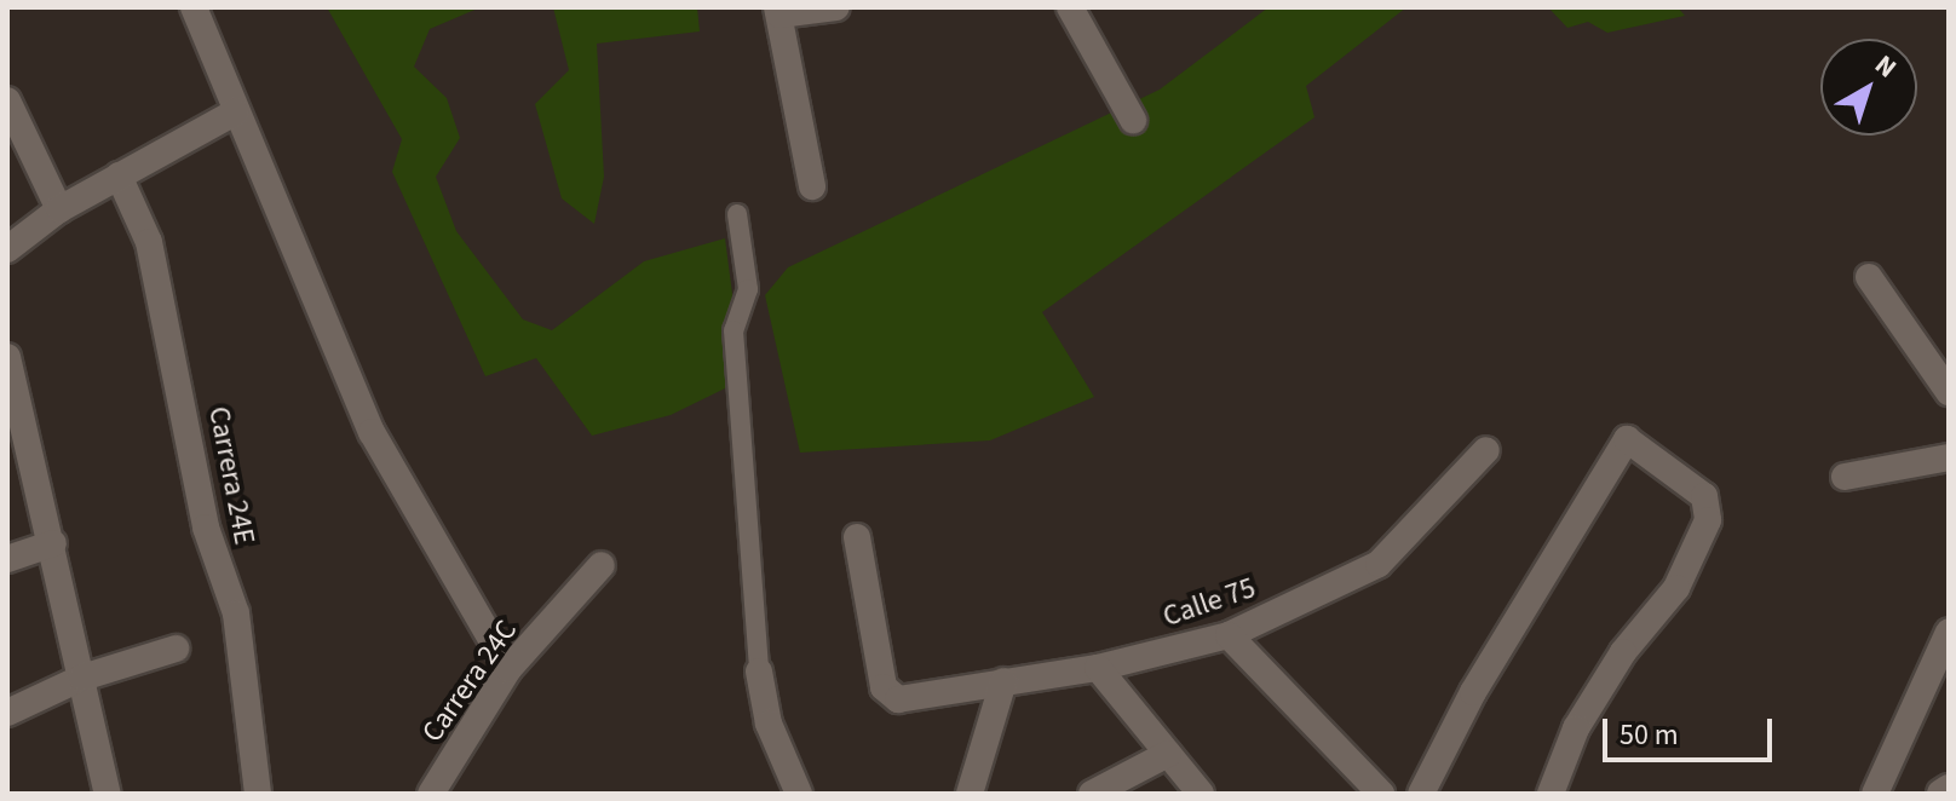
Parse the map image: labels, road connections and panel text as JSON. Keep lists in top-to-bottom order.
{
  "streets": {
    "street": ["Carrera 24E", "Calle 75", "Carrera 24C"]
  },
  "scale_bar": "50 m",
  "north": "top right"
}
